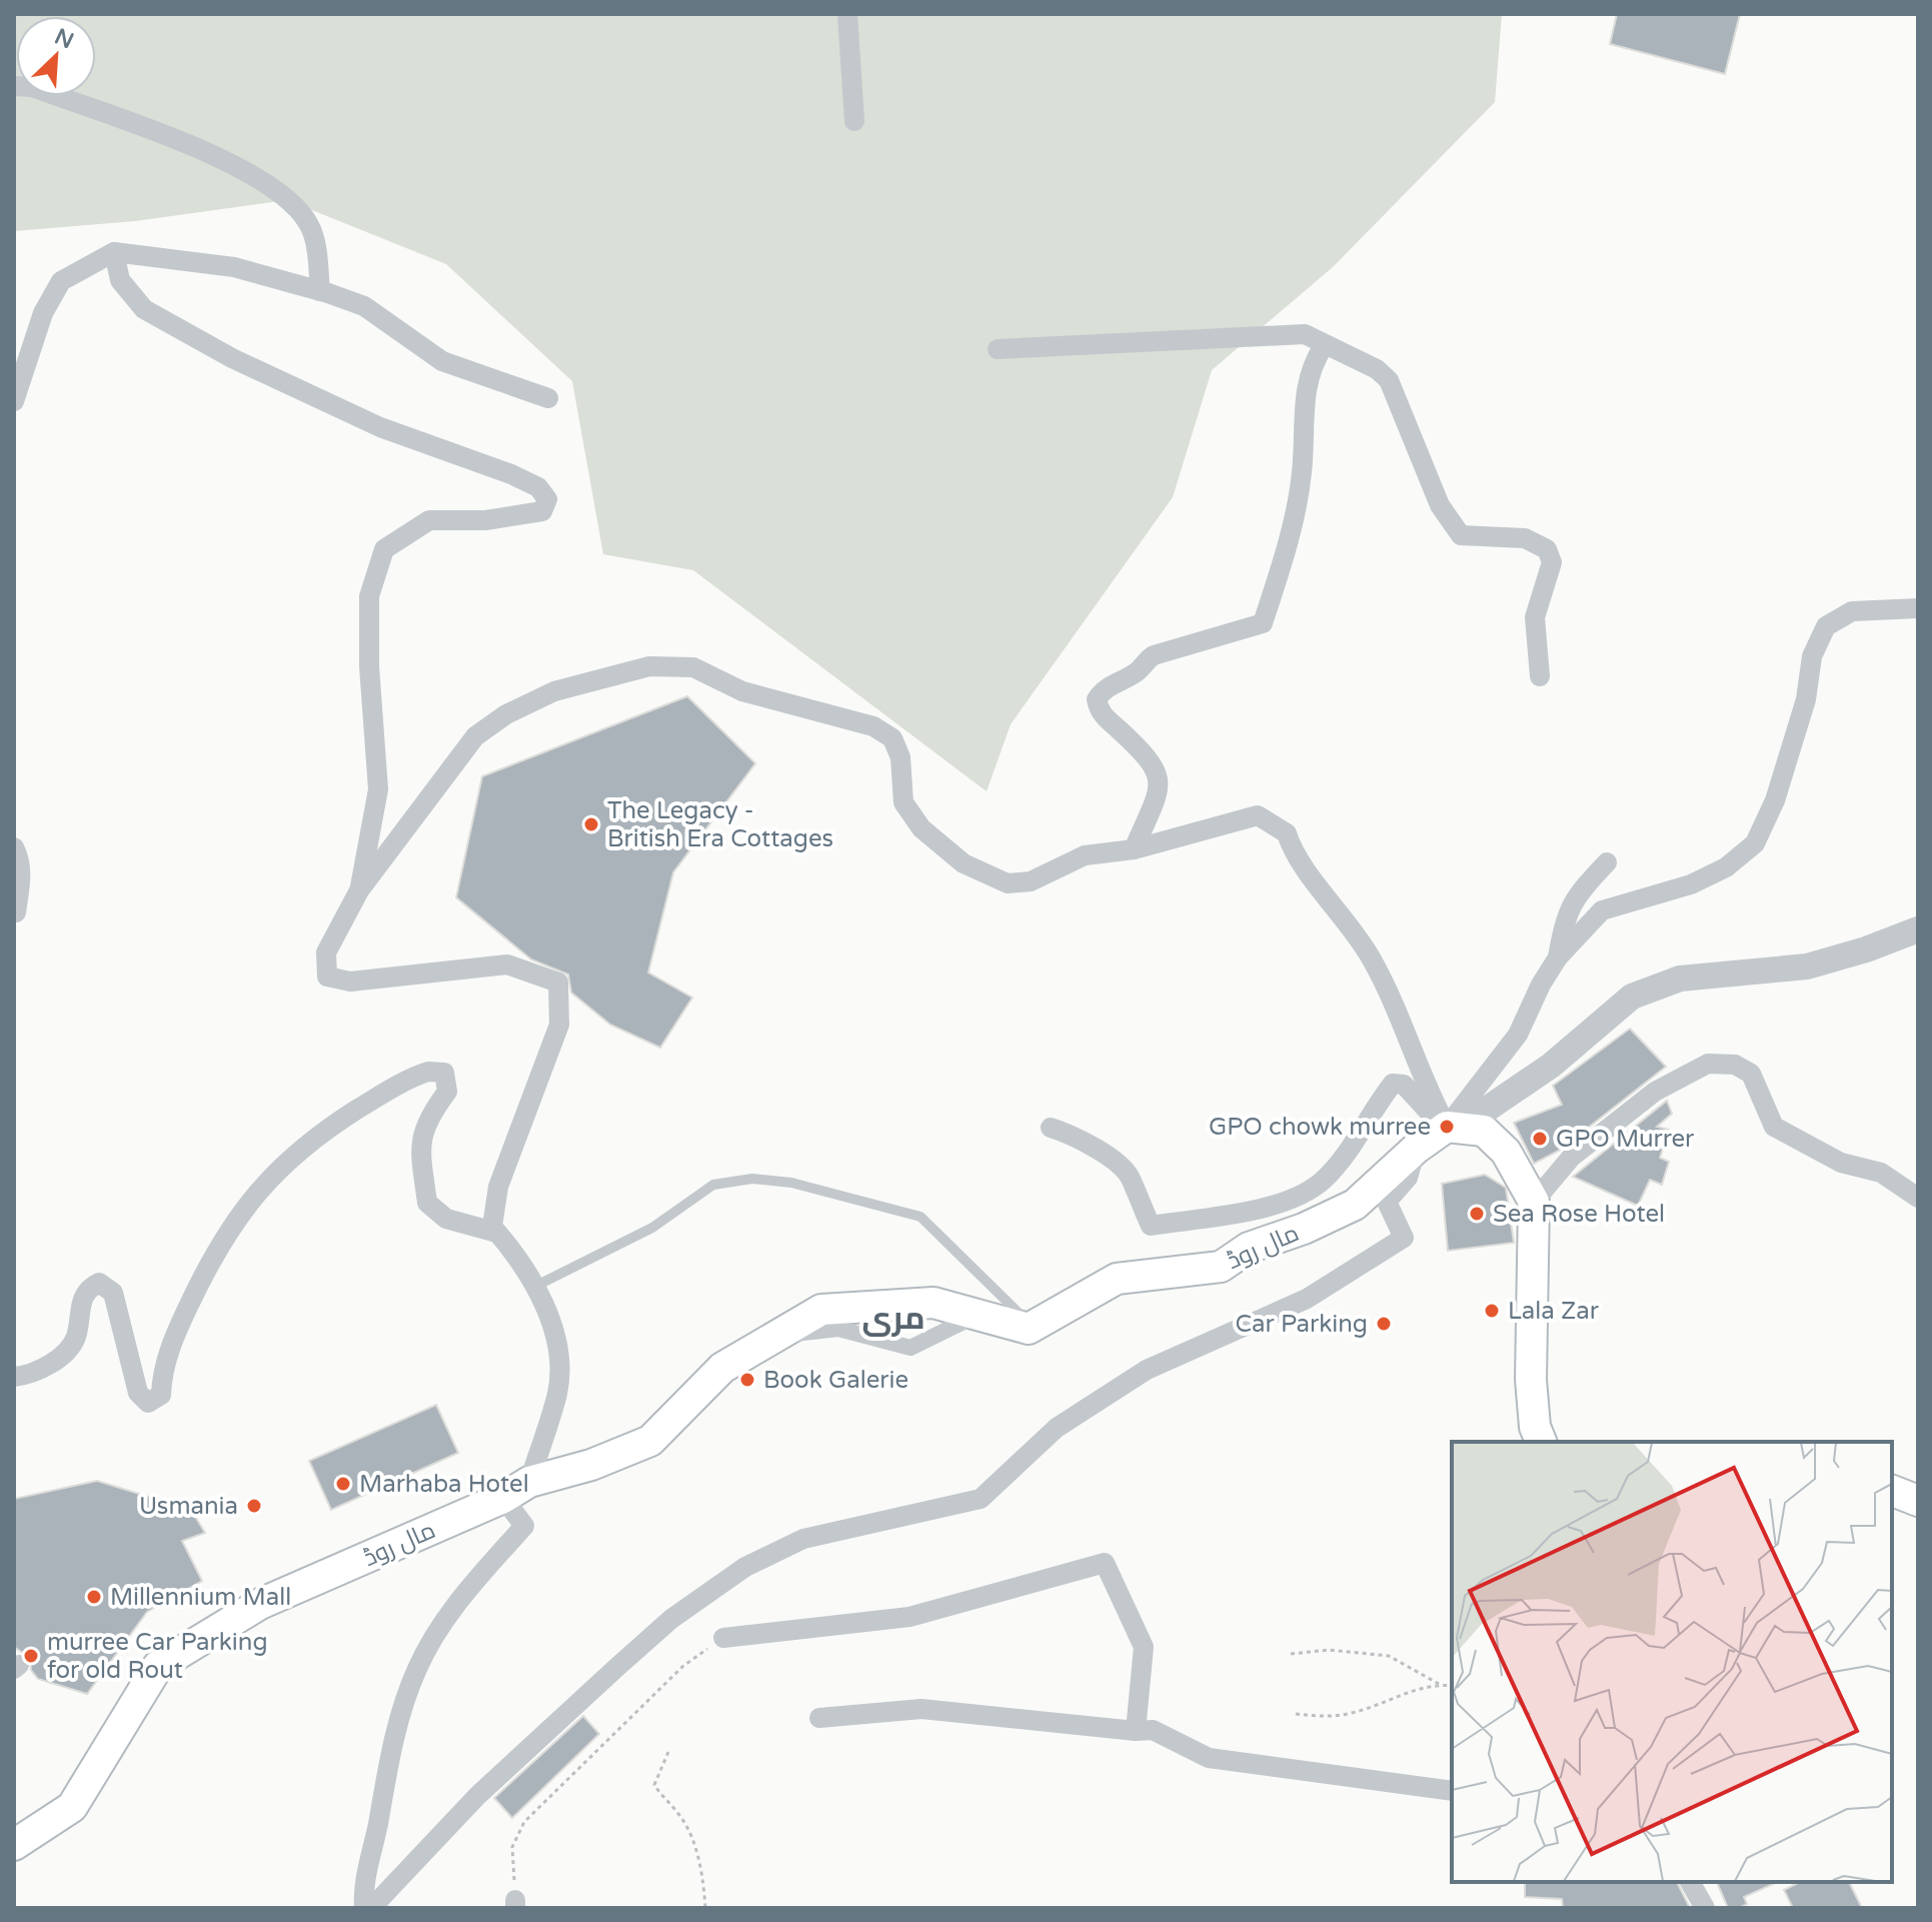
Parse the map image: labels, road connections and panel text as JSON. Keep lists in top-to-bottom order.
{
  "streets": {
    "main road": ["مال روڈ"]
  },
  "districts": ["مری"],
  "places": [
    "The Legacy - British Era Cottages",
    "GPO chowk murree",
    "GPO Murrer",
    "Sea Rose Hotel",
    "Lala Zar",
    "Car Parking",
    "Book Galerie",
    "Marhaba Hotel",
    "Usmania",
    "Millennium Mall",
    "murree Car Parking for old Rout"
  ],
  "north": "top right"
}
